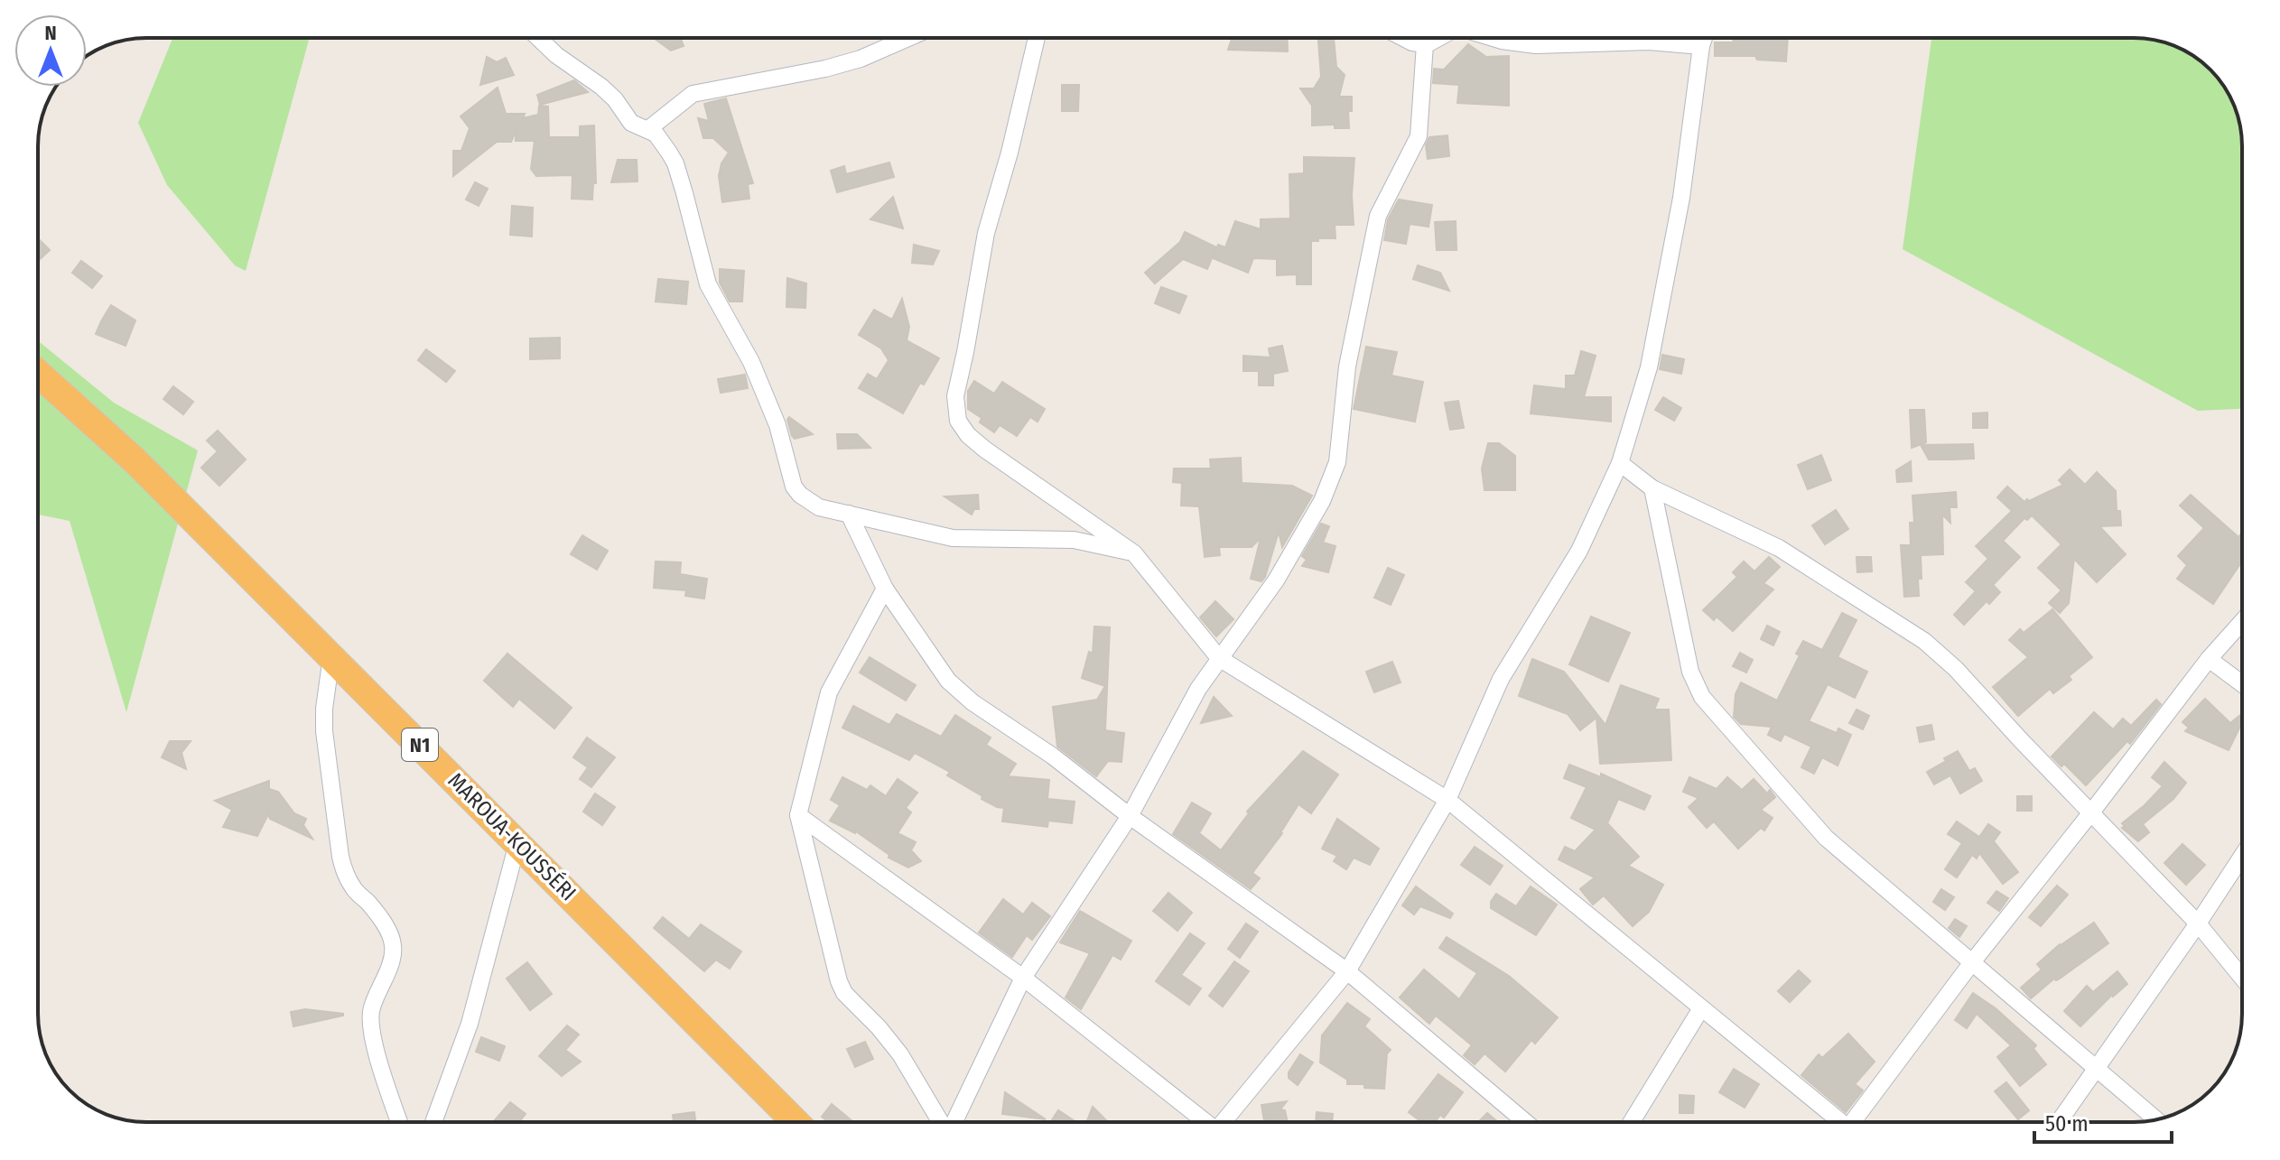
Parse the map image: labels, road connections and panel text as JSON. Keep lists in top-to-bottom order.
{
  "streets": {
    "highway": ["N1", "MAROUA-KOUSSÉRI"]
  },
  "scale_bar": "50 m",
  "north": "top"
}
